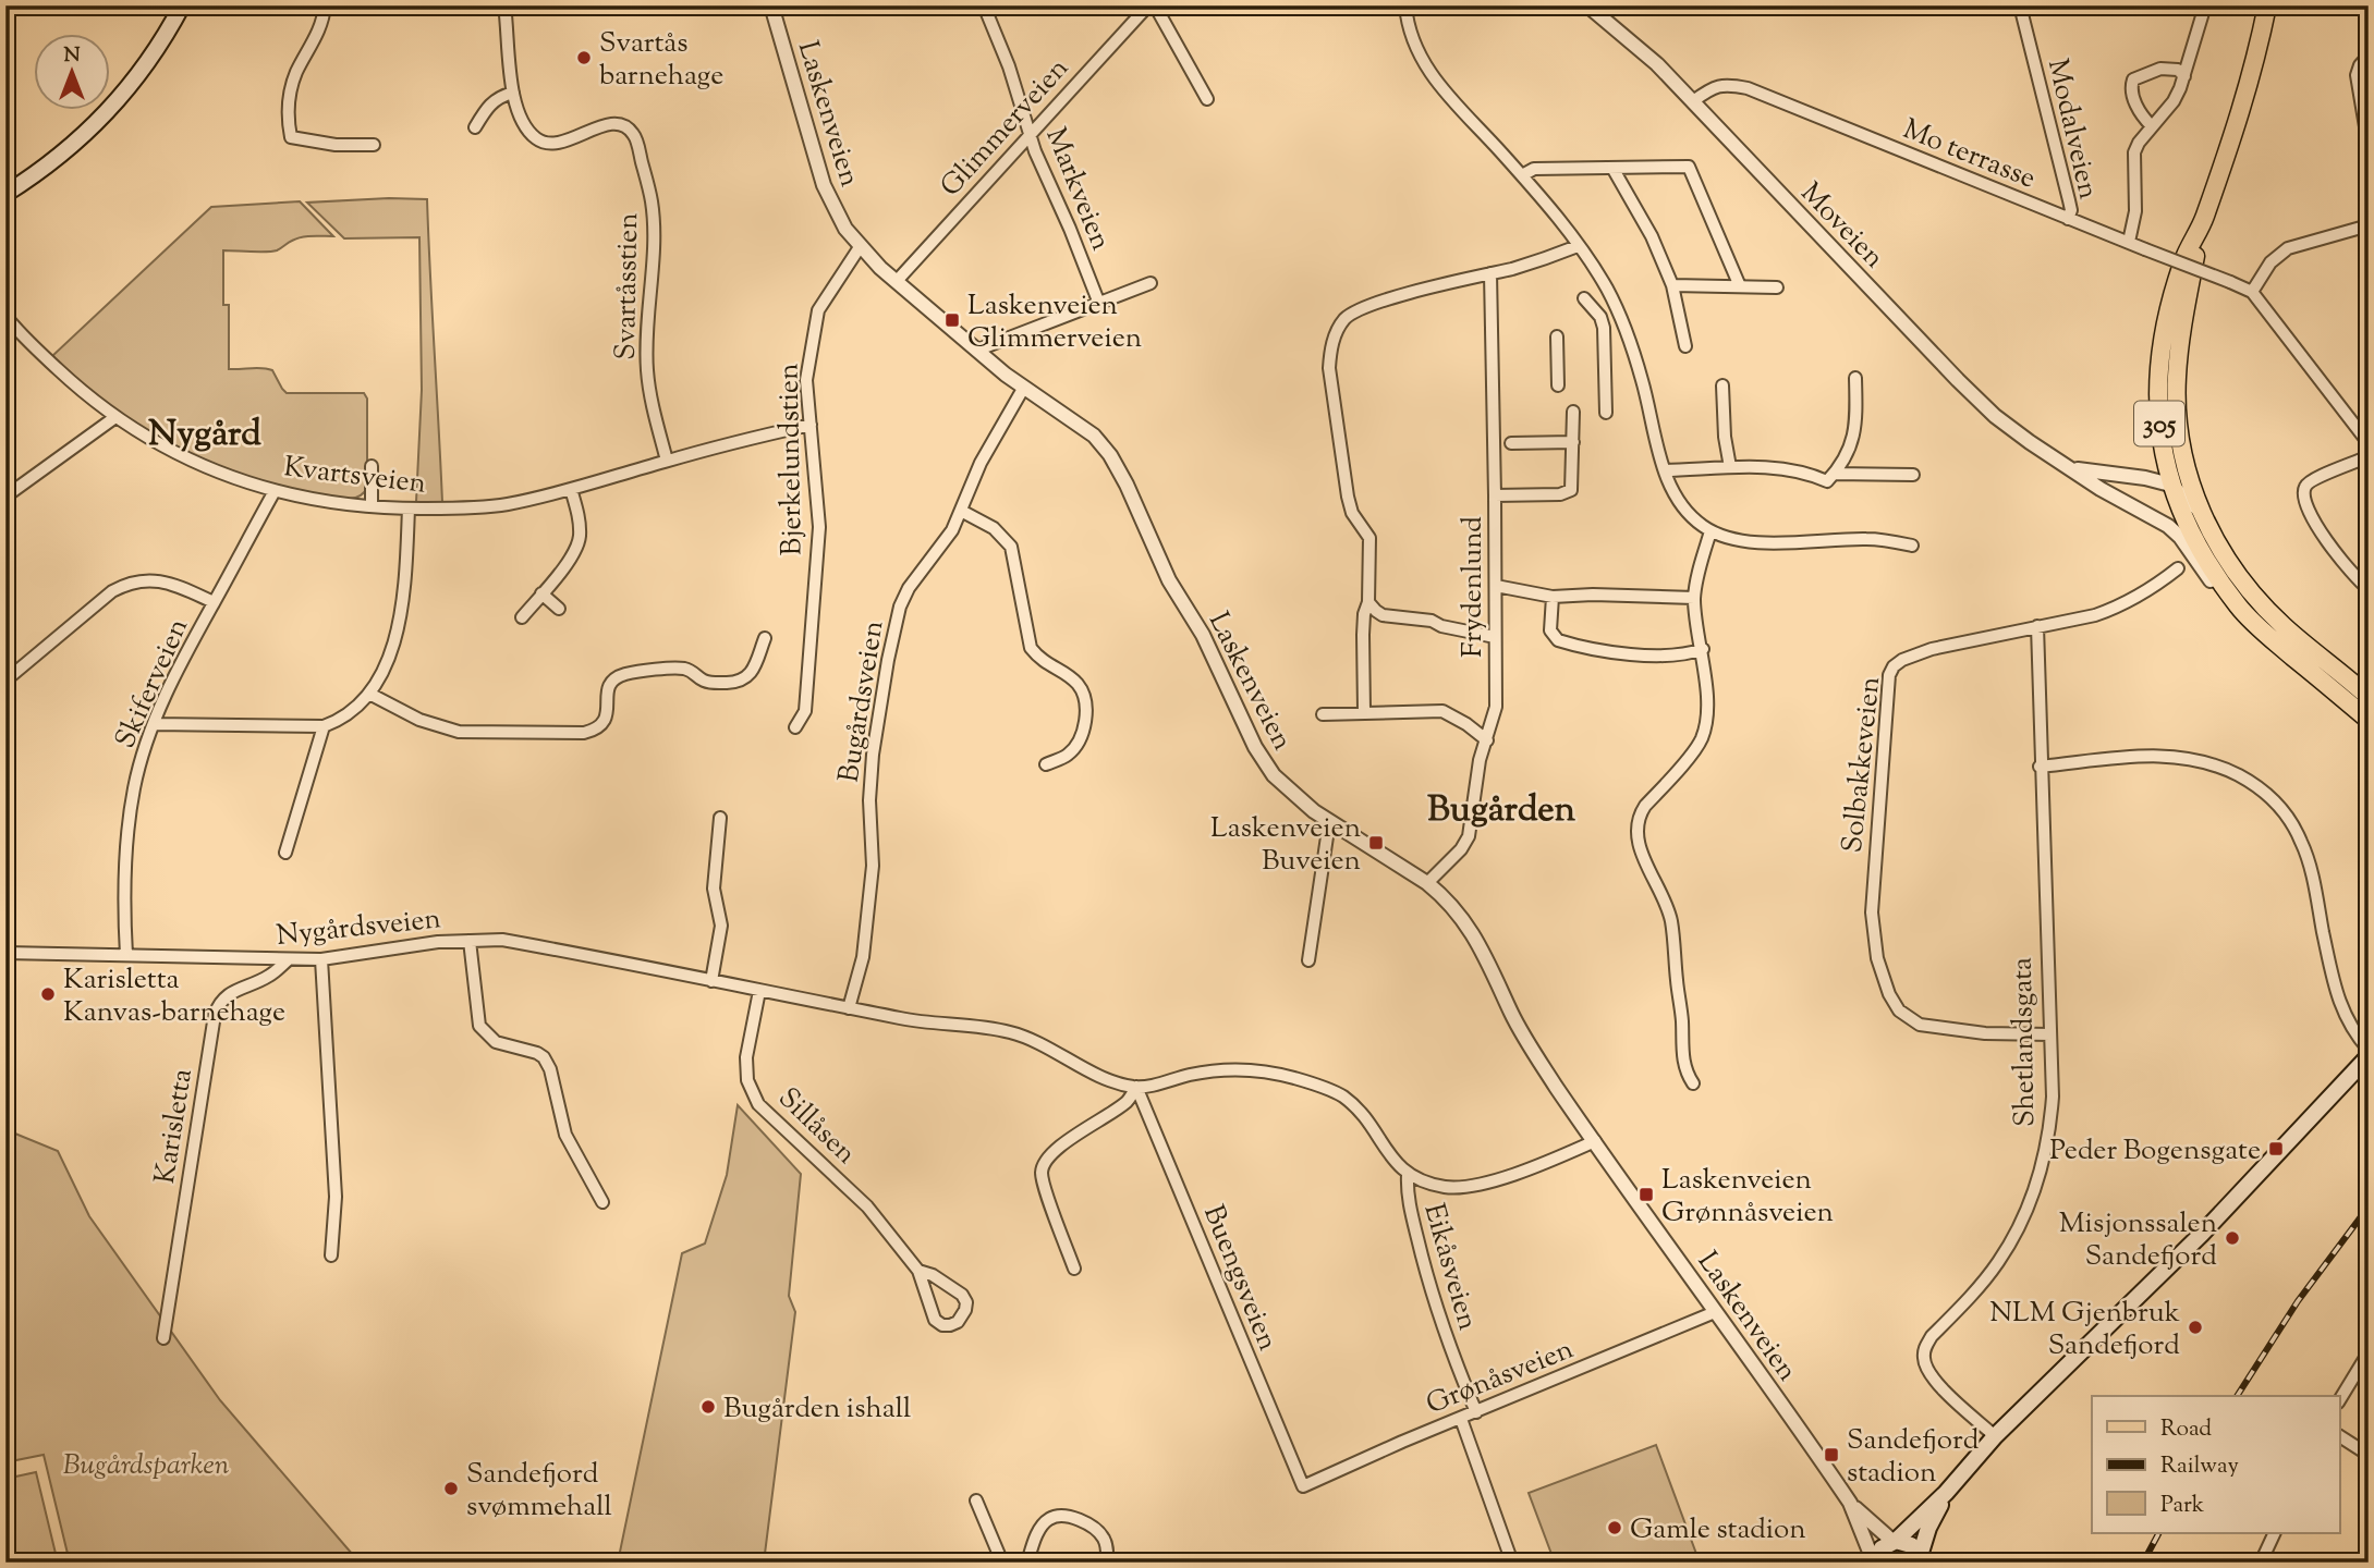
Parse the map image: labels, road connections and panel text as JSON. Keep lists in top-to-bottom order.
{
  "streets": {
    "main road": ["305"],
    "street": [
      "Laskenveien",
      "Glimmerveien",
      "Modalveien",
      "Mo terrasse",
      "Markveien",
      "Moveien",
      "Svartåsstien",
      "Bjerkelundstien",
      "Kvartsveien",
      "Frydenlund",
      "Skiferveien",
      "Bugårdsveien",
      "Solbakkeveien",
      "Nygårdsveien",
      "Shetlandsgata",
      "Sillåsen",
      "Karisletta",
      "Eikåsveien",
      "Buengsveien",
      "Grønåsveien"
    ]
  },
  "crossings": [
    ["Laskenveien", "Glimmerveien"],
    ["Laskenveien", "Bjerkelundstien"],
    ["Laskenveien", "Frydenlund"],
    ["Laskenveien", "Bugårdsveien"],
    ["Laskenveien", "Grønåsveien"],
    ["Glimmerveien", "Markveien"],
    ["Modalveien", "Mo terrasse"],
    ["Mo terrasse", "Moveien"],
    ["Moveien", "305"],
    ["Svartåsstien", "Kvartsveien"],
    ["Bjerkelundstien", "Kvartsveien"],
    ["Kvartsveien", "Skiferveien"],
    ["Skiferveien", "Nygårdsveien"],
    ["Bugårdsveien", "Nygårdsveien"],
    ["Solbakkeveien", "Shetlandsgata"],
    ["Nygårdsveien", "Sillåsen"],
    ["Nygårdsveien", "Karisletta"],
    ["Nygårdsveien", "Eikåsveien"],
    ["Nygårdsveien", "Buengsveien"],
    ["Eikåsveien", "Grønåsveien"],
    ["Buengsveien", "Grønåsveien"]
  ],
  "districts": ["Nygård", "Bugården"],
  "parks": ["Bugårdsparken"],
  "places": {
    "other": [
      "Svartås barnehage",
      "Karisletta Kanvas-barnehage",
      "Misjonssalen Sandefjord",
      "NLM Gjenbruk Sandefjord",
      "Bugården ishall",
      "Sandefjord svømmehall",
      "Gamle stadion"
    ],
    "transit": [
      "Laskenveien Glimmerveien",
      "Laskenveien Buveien",
      "Peder Bogensgate",
      "Laskenveien Grønnåsveien",
      "Sandefjord stadion"
    ]
  },
  "legend": ["Road", "Railway", "Park"],
  "north": "top"
}
